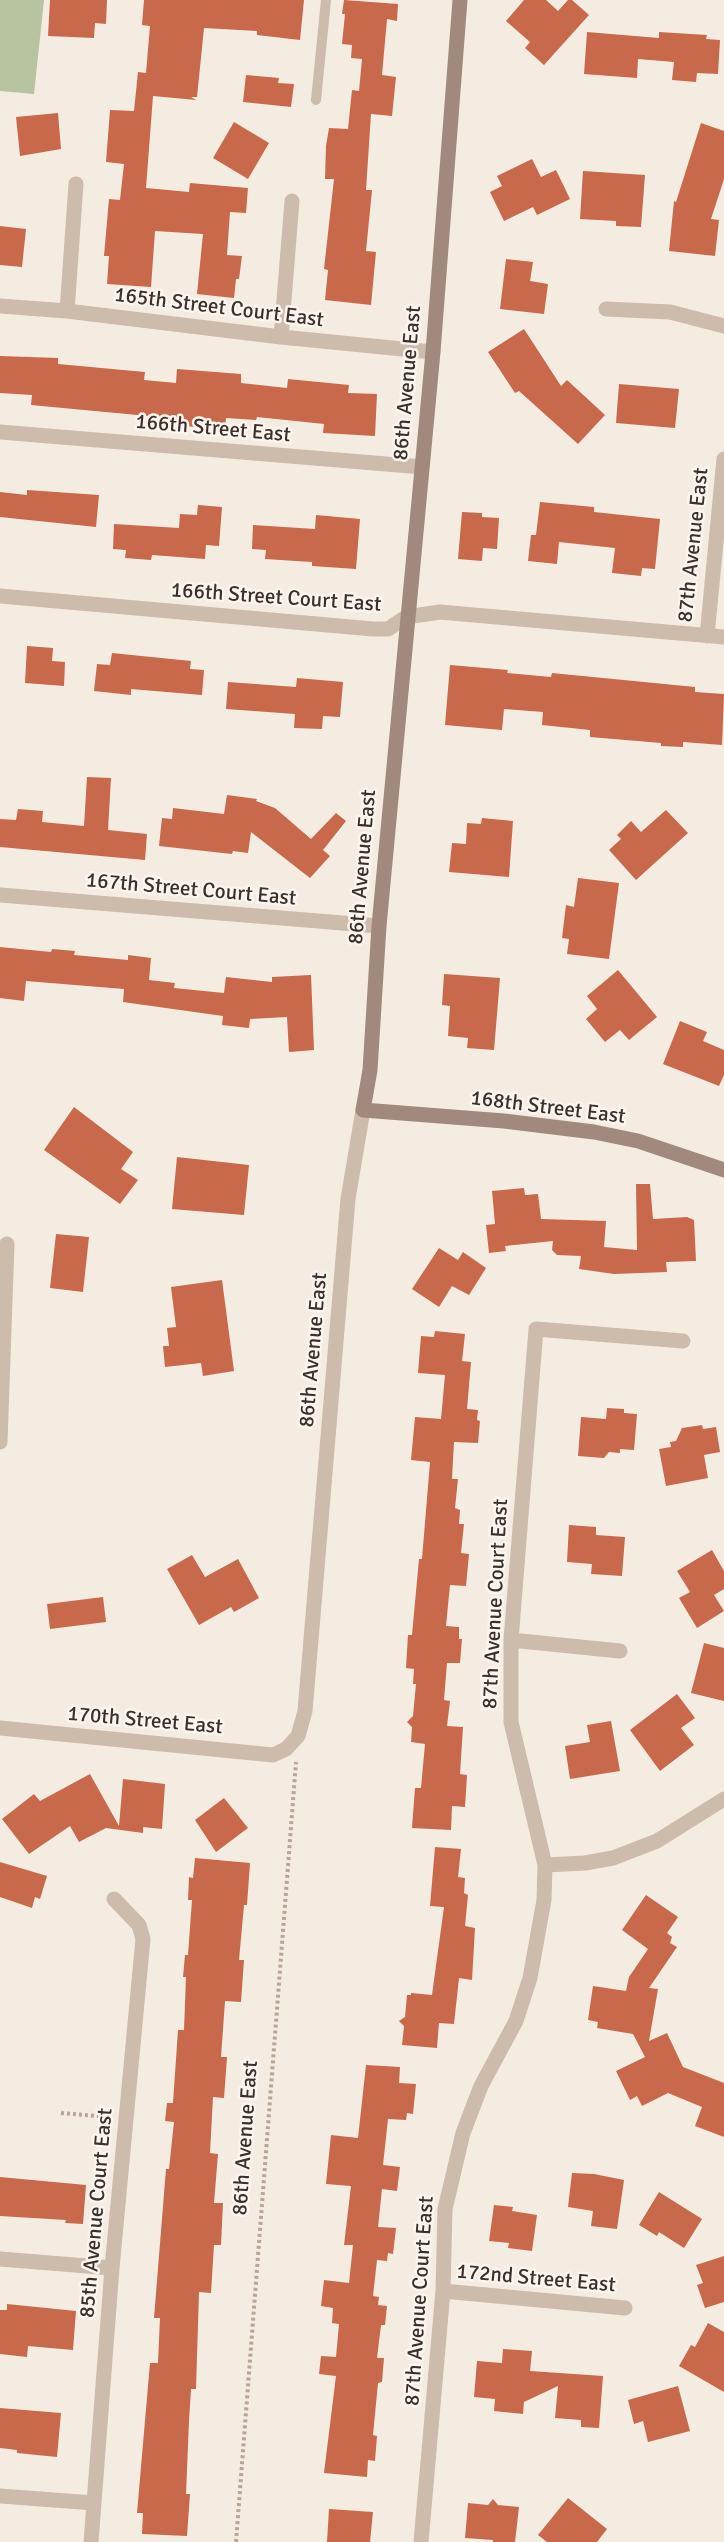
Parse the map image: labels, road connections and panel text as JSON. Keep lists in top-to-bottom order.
{
  "streets": {
    "street": [
      "165th Street Court East",
      "86th Avenue East",
      "166th Street East",
      "87th Avenue East",
      "166th Street Court East",
      "167th Street Court East",
      "168th Street East",
      "87th Avenue Court East",
      "170th Street East",
      "85th Avenue Court East",
      "172nd Street East"
    ]
  },
  "crossings": [
    ["165th Street Court East", "86th Avenue East"],
    ["86th Avenue East", "166th Street East"],
    ["86th Avenue East", "166th Street Court East"],
    ["86th Avenue East", "167th Street Court East"],
    ["86th Avenue East", "168th Street East"],
    ["86th Avenue East", "170th Street East"],
    ["87th Avenue East", "166th Street Court East"],
    ["87th Avenue Court East", "172nd Street East"]
  ]
}
